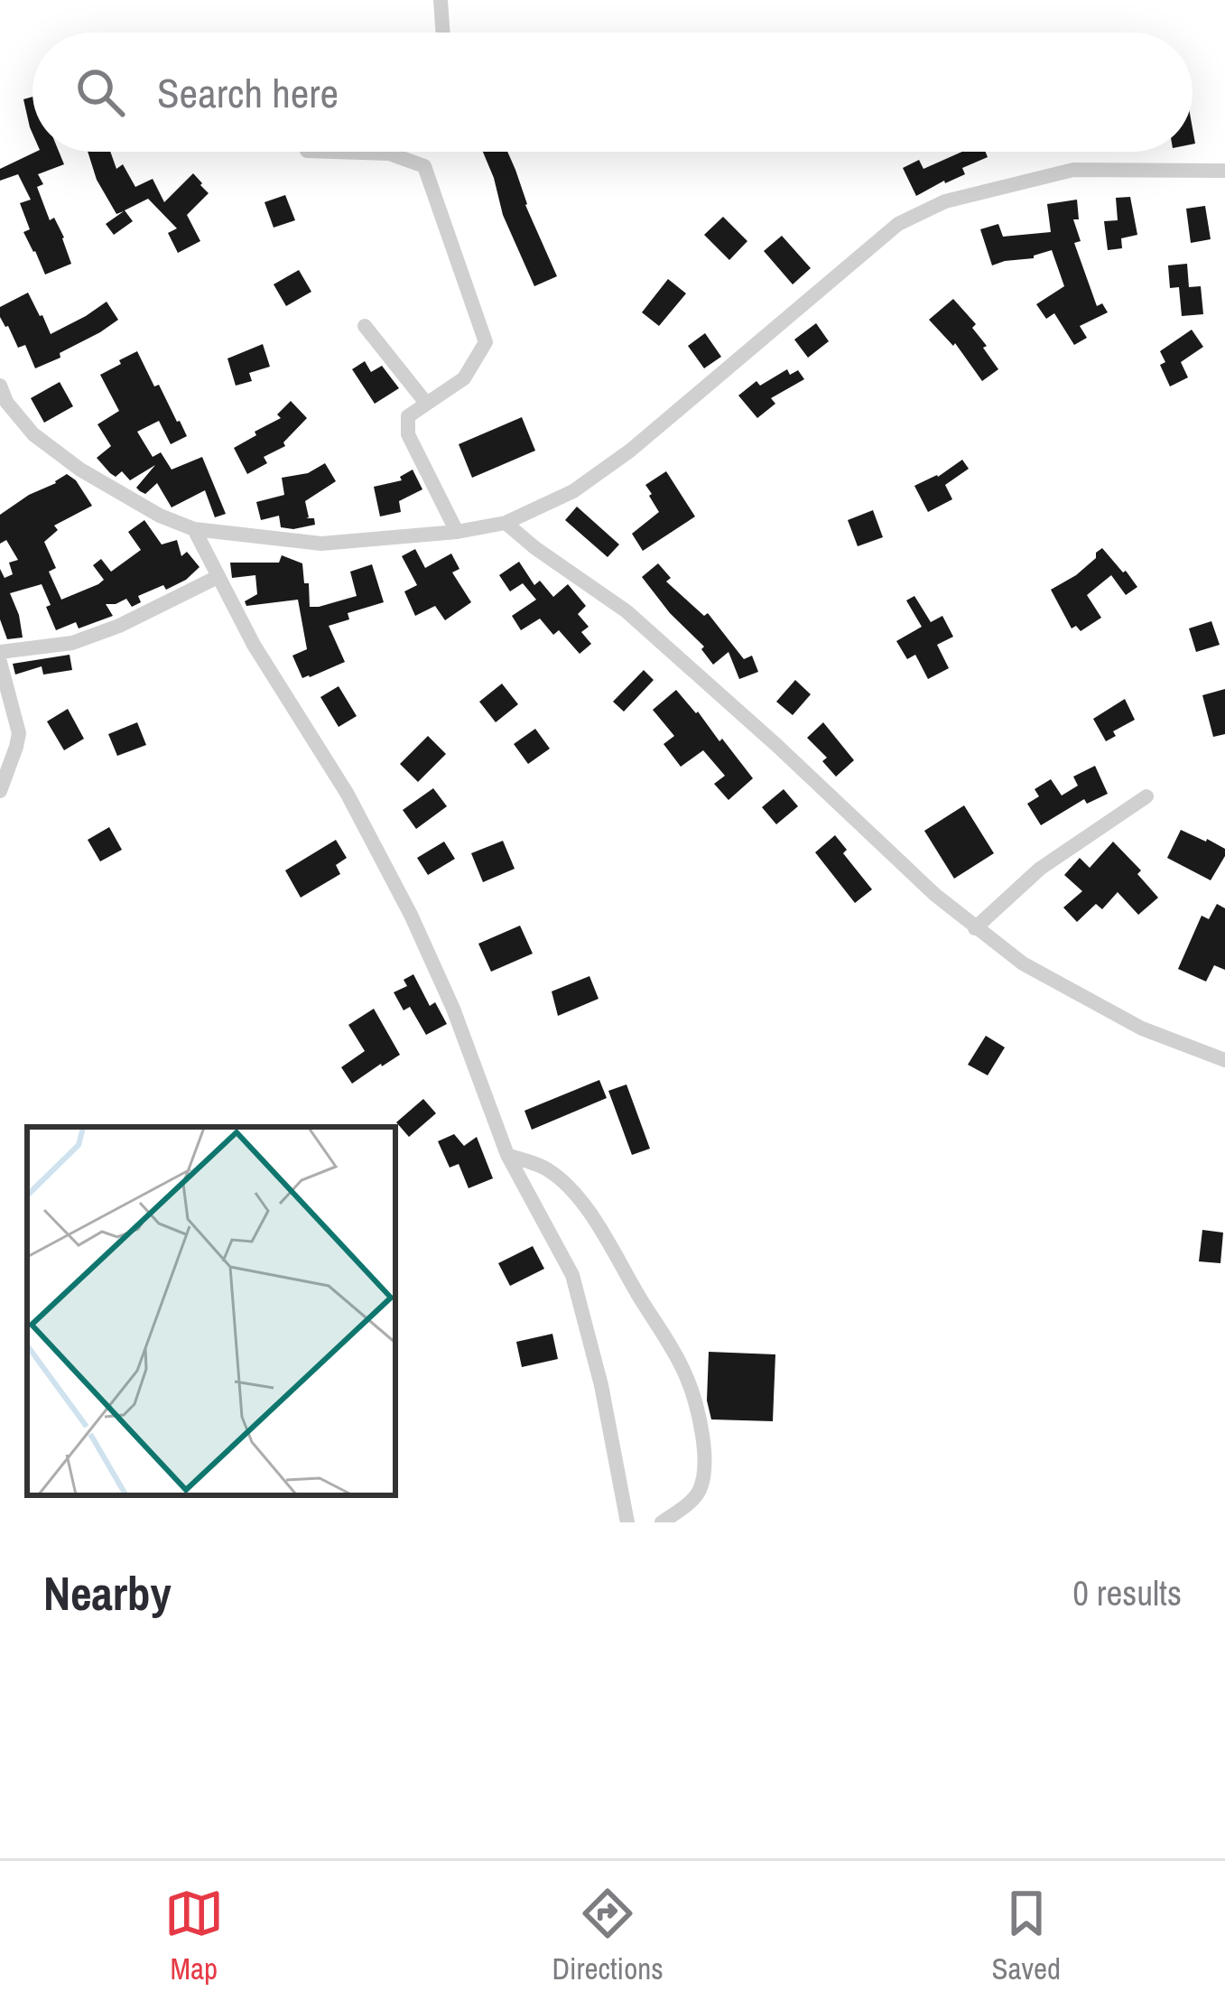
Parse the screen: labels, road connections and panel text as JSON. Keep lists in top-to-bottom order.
{
  "page": {
    "search": "Search here",
    "heading": ["Nearby", "0 results"],
    "nav": ["Map", "Directions", "Saved"]
  }
}
